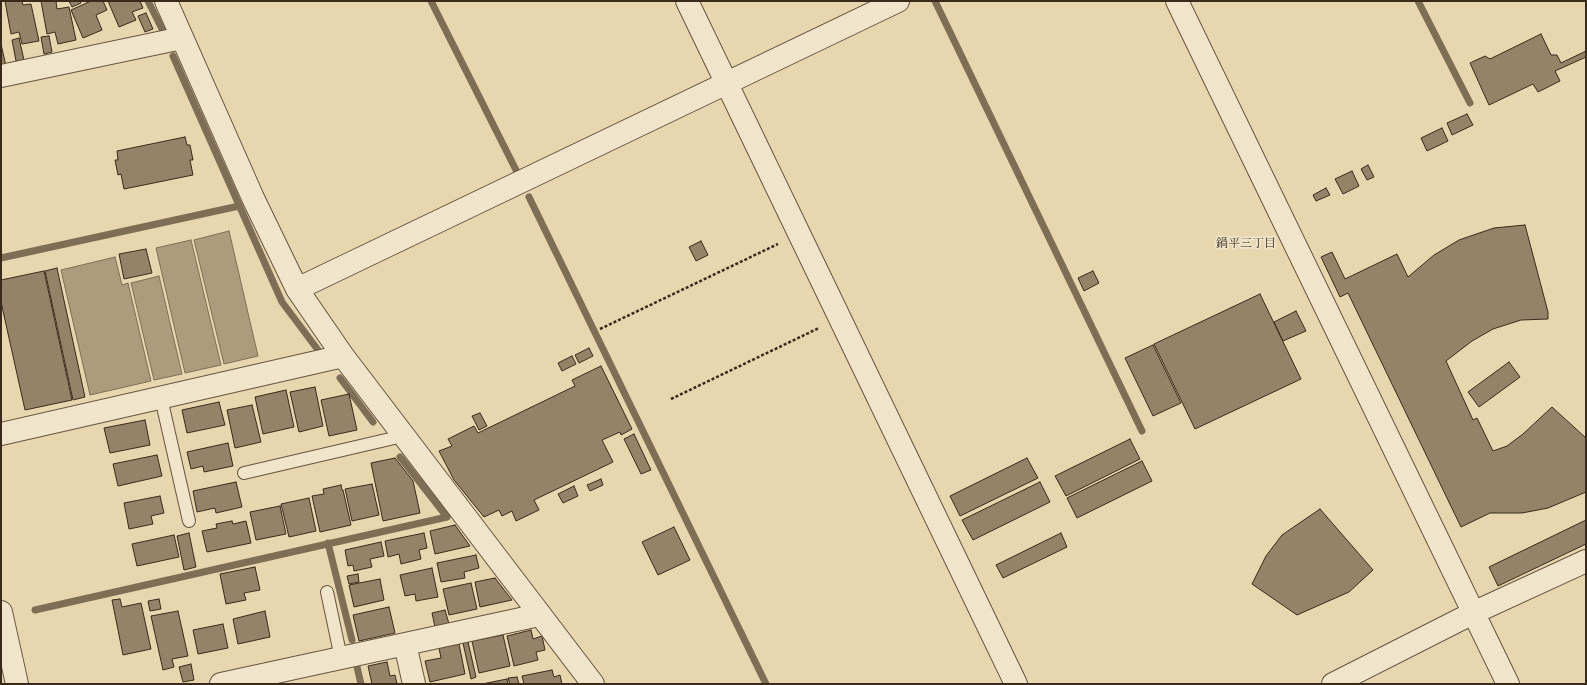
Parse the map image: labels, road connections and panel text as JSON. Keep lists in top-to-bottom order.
{
  "districts": ["鍋平三丁目"]
}
